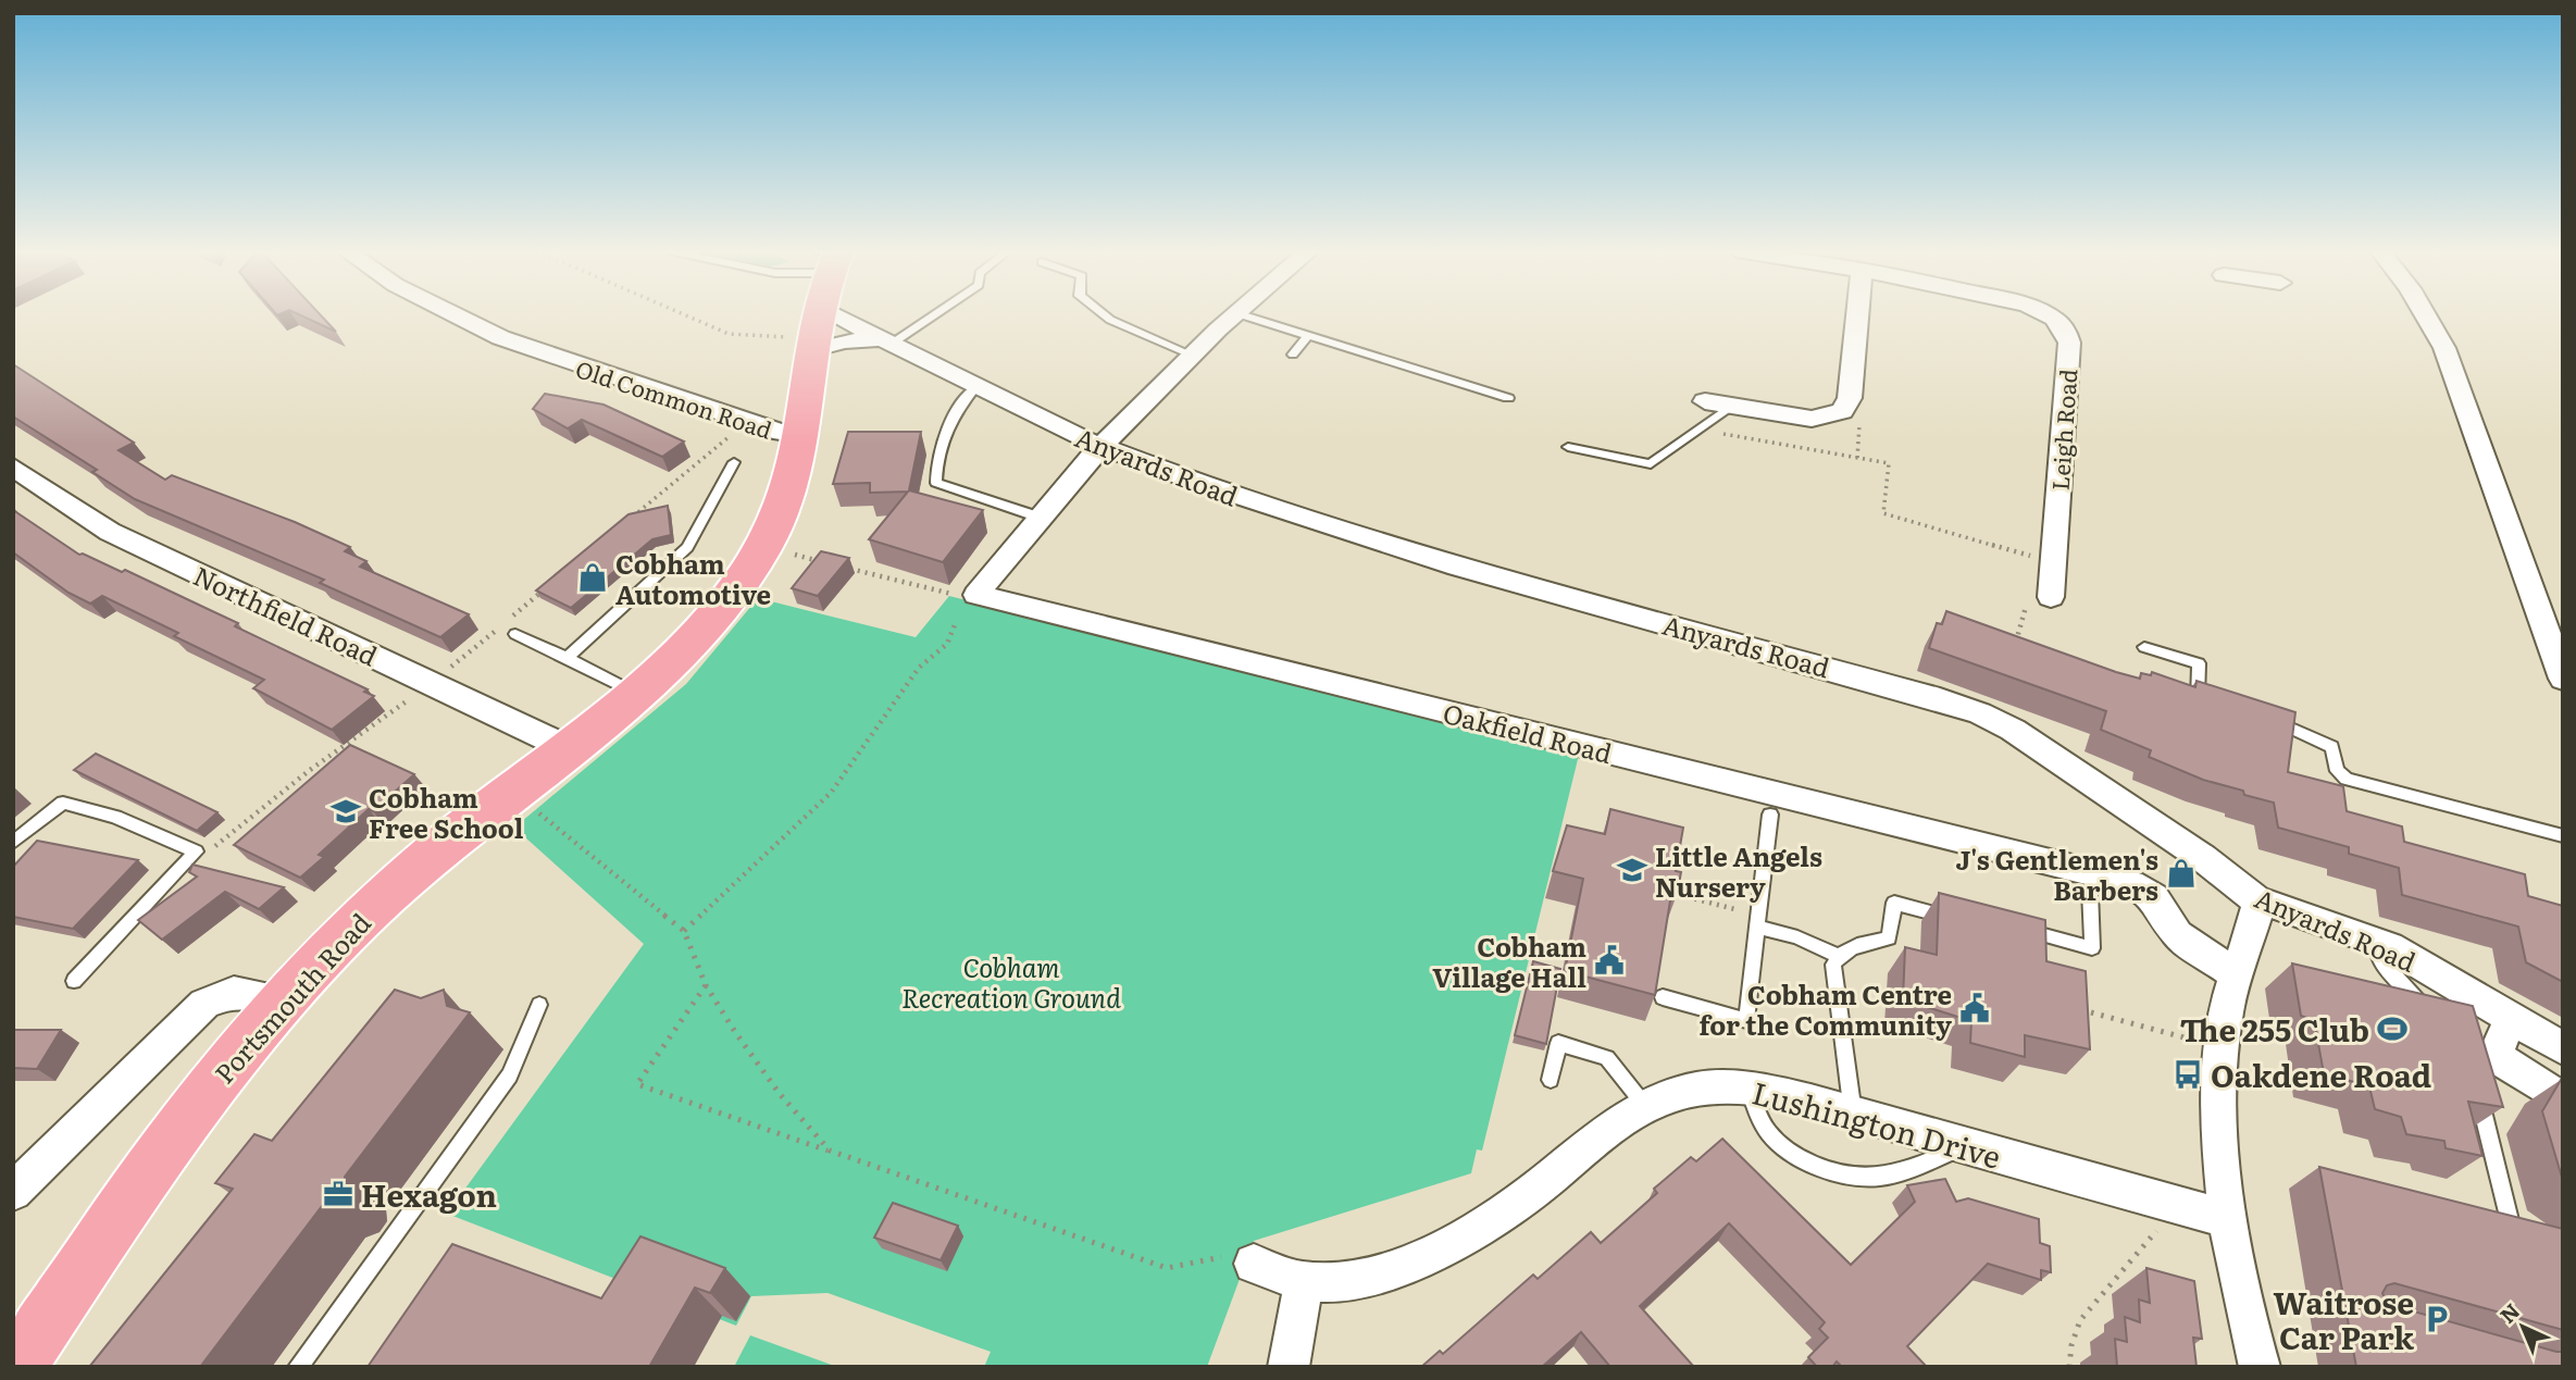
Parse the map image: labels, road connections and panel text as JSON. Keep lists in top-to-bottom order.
{
  "streets": {
    "main road": ["Portsmouth Road"],
    "street": [
      "Old Common Road",
      "Leigh Road",
      "Anyards Road",
      "Northfield Road",
      "Oakfield Road",
      "Lushington Drive"
    ]
  },
  "crossings": [
    ["Old Common Road", "Portsmouth Road"],
    ["Northfield Road", "Portsmouth Road"]
  ],
  "parks": ["Cobham Recreation Ground"],
  "places": {
    "shop": ["Cobham Automotive", "J's Gentlemen's Barbers"],
    "school or university": ["Cobham Free School", "Little Angels Nursery"],
    "public building": ["Cobham Village Hall", "Cobham Centre for the Community"],
    "sports": ["The 255 Club"],
    "bus stop": ["Oakdene Road"],
    "office": ["Hexagon"],
    "parking": ["Waitrose Car Park"]
  },
  "north": "top left"
}
